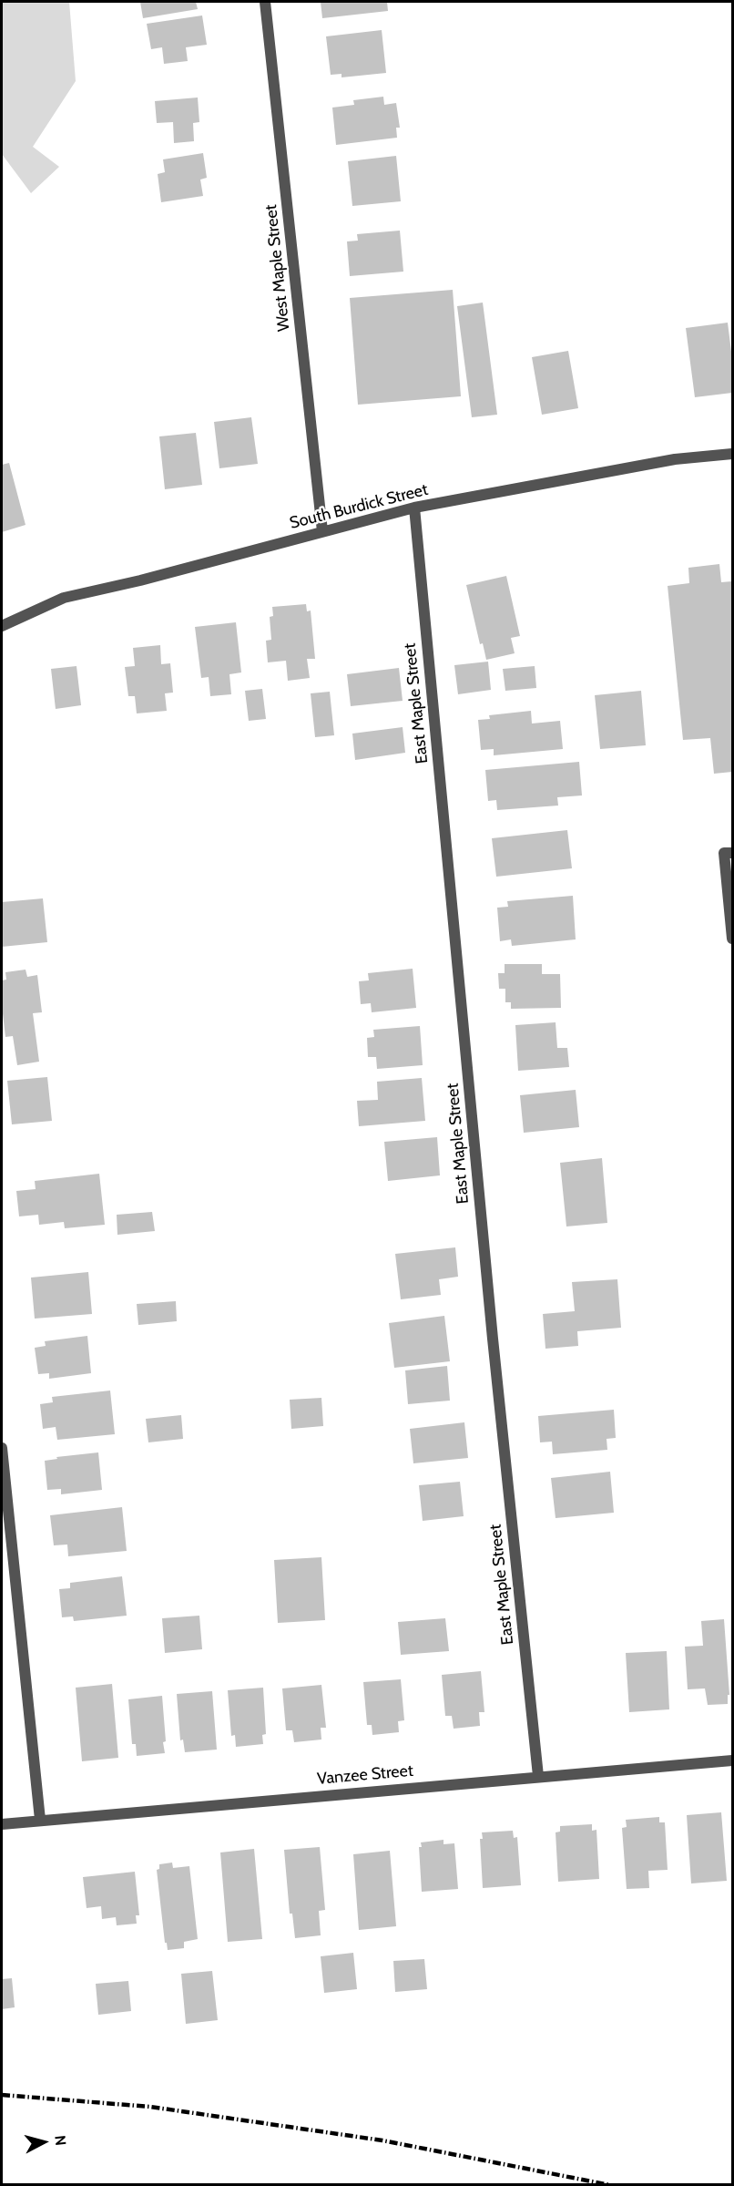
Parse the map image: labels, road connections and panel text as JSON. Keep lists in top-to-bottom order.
{
  "streets": {
    "street": [
      "West Maple Street",
      "South Burdick Street",
      "East Maple Street",
      "Vanzee Street"
    ]
  },
  "crossings": [
    ["West Maple Street", "South Burdick Street"],
    ["South Burdick Street", "East Maple Street"],
    ["East Maple Street", "Vanzee Street"]
  ],
  "north": "right"
}
